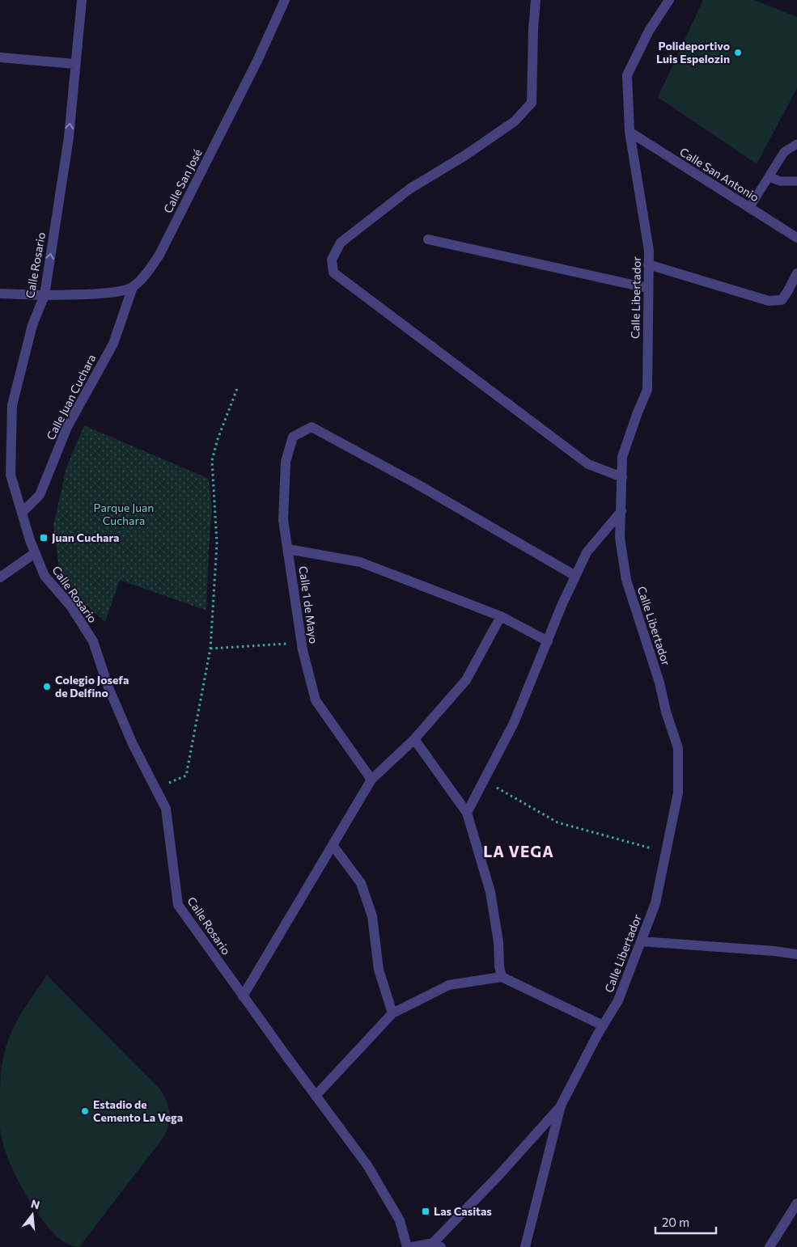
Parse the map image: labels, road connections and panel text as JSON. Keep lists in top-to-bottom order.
{
  "streets": {
    "street": [
      "Calle San Antonio",
      "Calle San José",
      "Calle Rosario",
      "Calle Libertador",
      "Calle Juan Cuchara",
      "Calle 1 de Mayo"
    ]
  },
  "crossings": [
    ["Calle San Antonio", "Calle Libertador"],
    ["Calle San José", "Calle Juan Cuchara"],
    ["Calle Rosario", "Calle Juan Cuchara"]
  ],
  "districts": ["LA VEGA"],
  "parks": ["Parque Juan Cuchara"],
  "places": {
    "other": ["Polideportivo Luis Espelozin", "Colegio Josefa de Delfino", "Estadio de Cemento La Vega"],
    "transit": ["Juan Cuchara", "Las Casitas"]
  },
  "scale_bar": "20 m",
  "north": "top"
}
